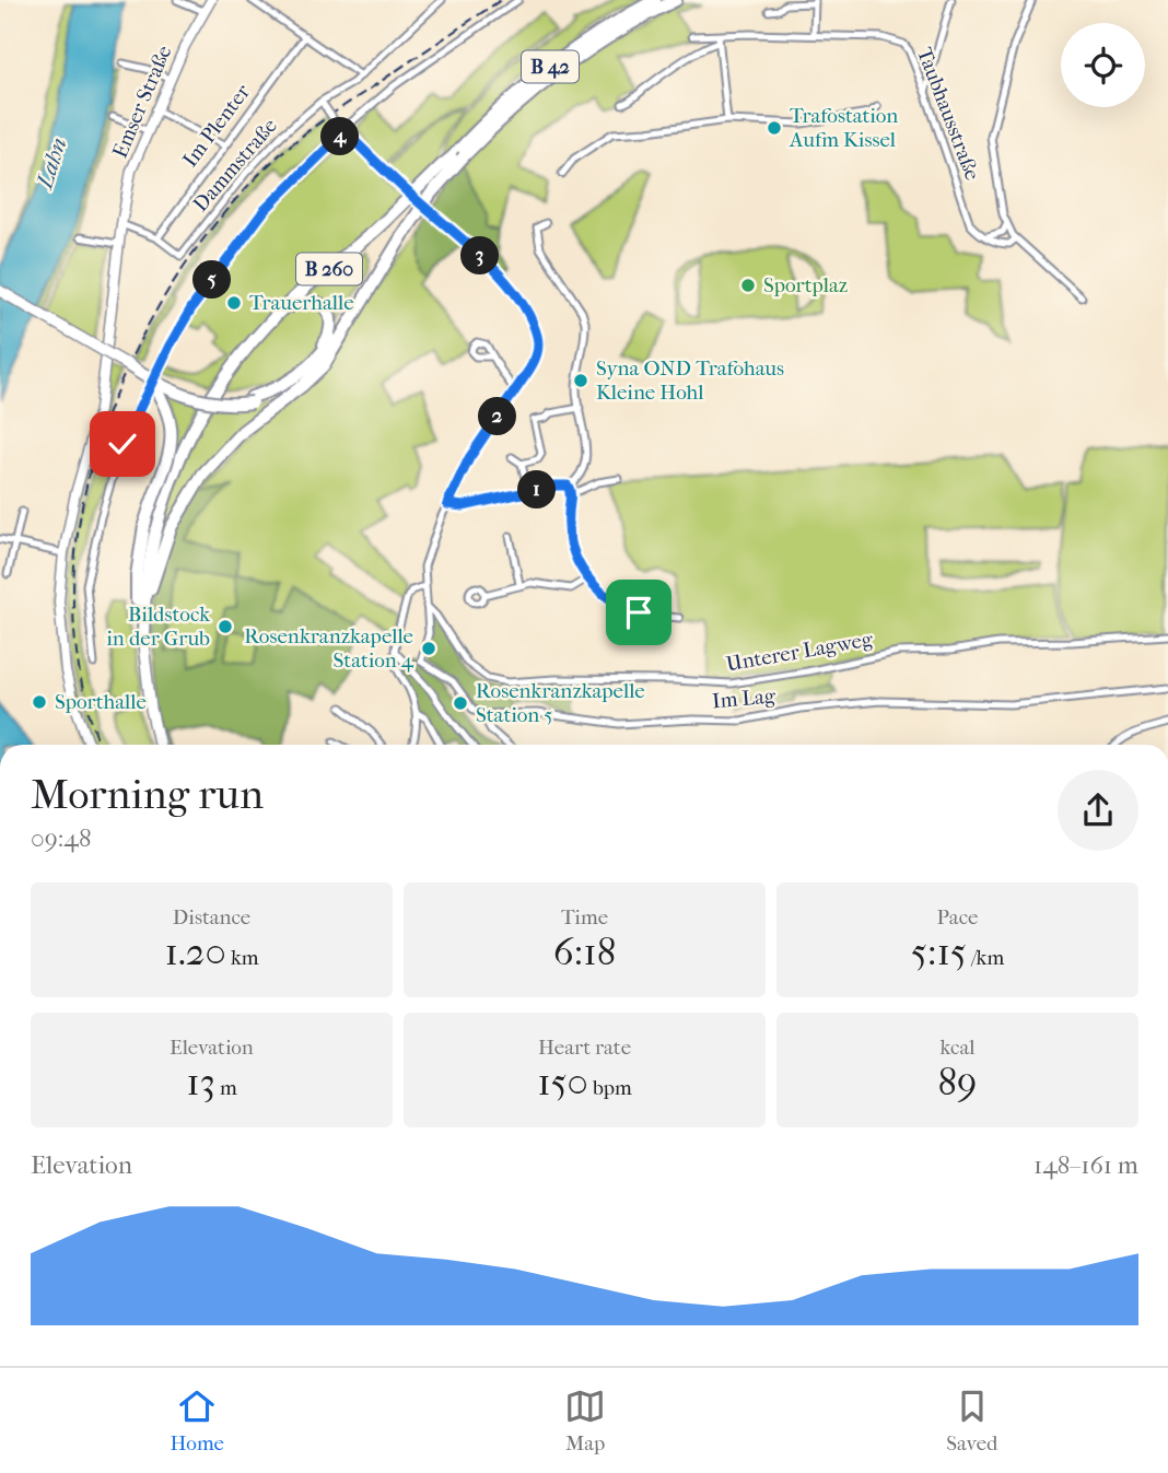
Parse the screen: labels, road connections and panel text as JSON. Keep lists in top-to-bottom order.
{
  "streets": {
    "highway": ["B 42", "B 260"],
    "street": [
      "Emser Straße",
      "Taubhausstraße",
      "Im Plenter",
      "Dammstraße",
      "Unterer Lagweg",
      "Im Lag"
    ]
  },
  "crossings": [
    ["B 42", "B 260"],
    ["Im Plenter", "Dammstraße"]
  ],
  "water": ["Lahn"],
  "places": [
    "Trafostation Aufm Kissel",
    "Sportplaz",
    "Trauerhalle",
    "Syna OND Trafohaus Kleine Hohl",
    "Bildstock in der Grub",
    "Rosenkranzkapelle Station 4",
    "Sporthalle",
    "Rosenkranzkapelle Station 5"
  ],
  "page": {
    "pins": [
      "4",
      "3",
      "5",
      "2",
      "1"
    ],
    "heading": ["Morning run", "09:48"],
    "stats": [
      ["Distance", "1.20 km"],
      ["Time", "6:18"],
      ["Pace", "5:15 /km"],
      ["Elevation", "13 m"],
      ["Heart rate", "150 bpm"],
      ["kcal", "89"]
    ],
    "chart": ["Elevation", "148–161 m"],
    "tabs": ["Home", "Map", "Saved"]
  }
}
